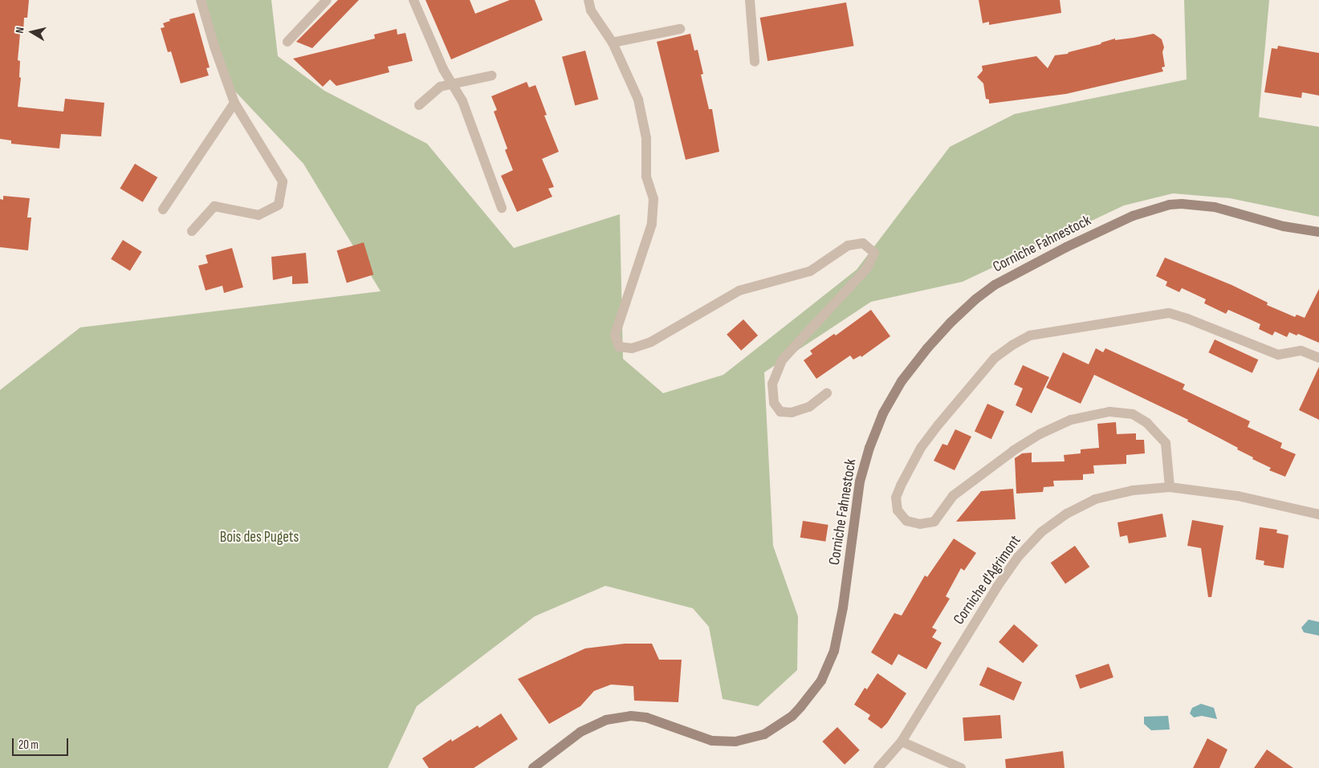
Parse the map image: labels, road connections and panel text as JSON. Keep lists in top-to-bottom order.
{
  "streets": {
    "main road": ["Corniche Fahnestock"],
    "street": ["Corniche d'Agrimont"]
  },
  "parks": ["Bois des Pugets"],
  "scale_bar": "20 m",
  "north": "left"
}
